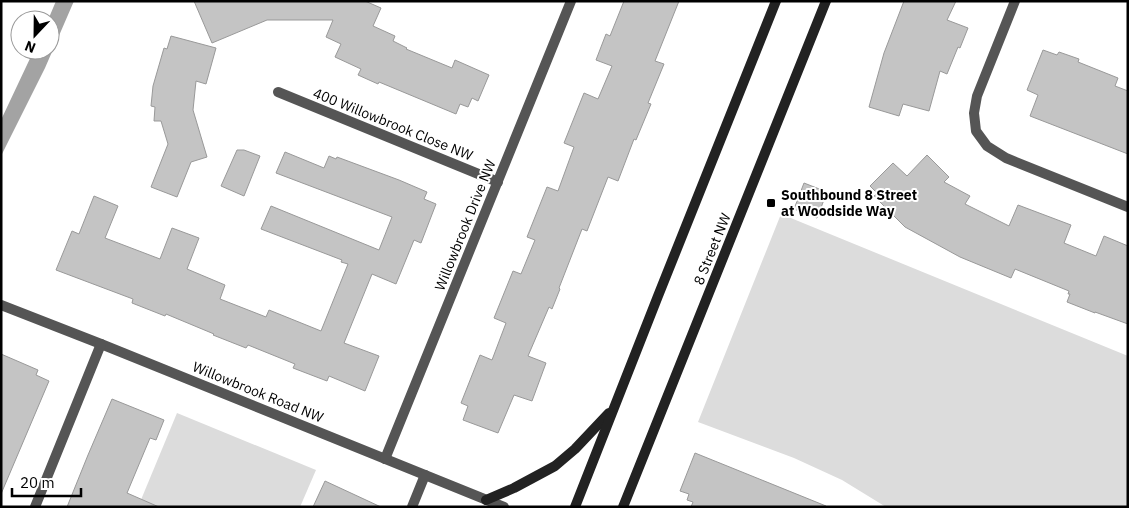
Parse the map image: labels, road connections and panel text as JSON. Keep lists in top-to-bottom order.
{
  "streets": {
    "main road": ["8 Street NW"],
    "street": ["400 Willowbrook Close NW", "Willowbrook Drive NW", "Willowbrook Road NW"]
  },
  "crossings": [
    ["400 Willowbrook Close NW", "Willowbrook Drive NW"],
    ["Willowbrook Drive NW", "Willowbrook Road NW"]
  ],
  "places": {
    "transit": ["Southbound 8 Street at Woodside Way"]
  },
  "scale_bar": "20 m",
  "north": "bottom"
}
